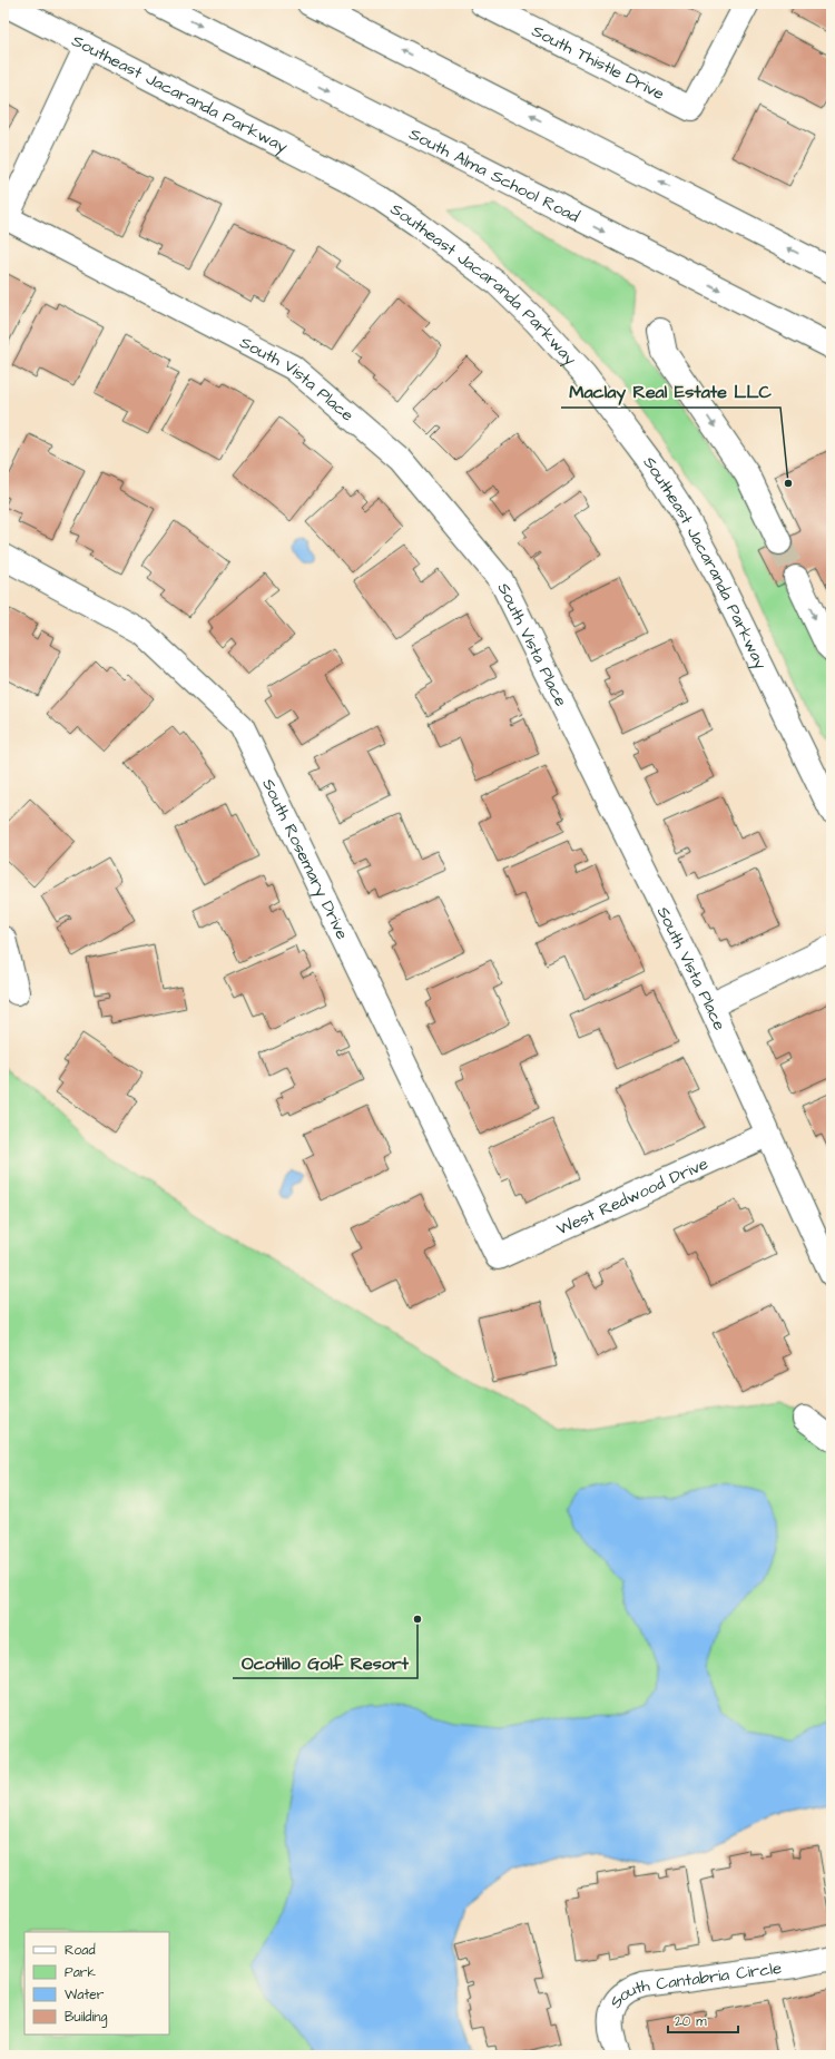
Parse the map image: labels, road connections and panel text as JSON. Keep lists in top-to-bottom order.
{
  "streets": {
    "street": [
      "South Thistle Drive",
      "Southeast Jacaranda Parkway",
      "South Alma School Road",
      "South Vista Place",
      "South Rosemary Drive",
      "West Redwood Drive",
      "South Cantabria Circle"
    ]
  },
  "crossings": [
    ["South Vista Place", "West Redwood Drive"],
    ["South Rosemary Drive", "West Redwood Drive"]
  ],
  "places": ["Maclay Real Estate LLC", "Ocotillo Golf Resort"],
  "legend": [
    "Road",
    "Park",
    "Water",
    "Building"
  ],
  "scale_bar": "20 m"
}
